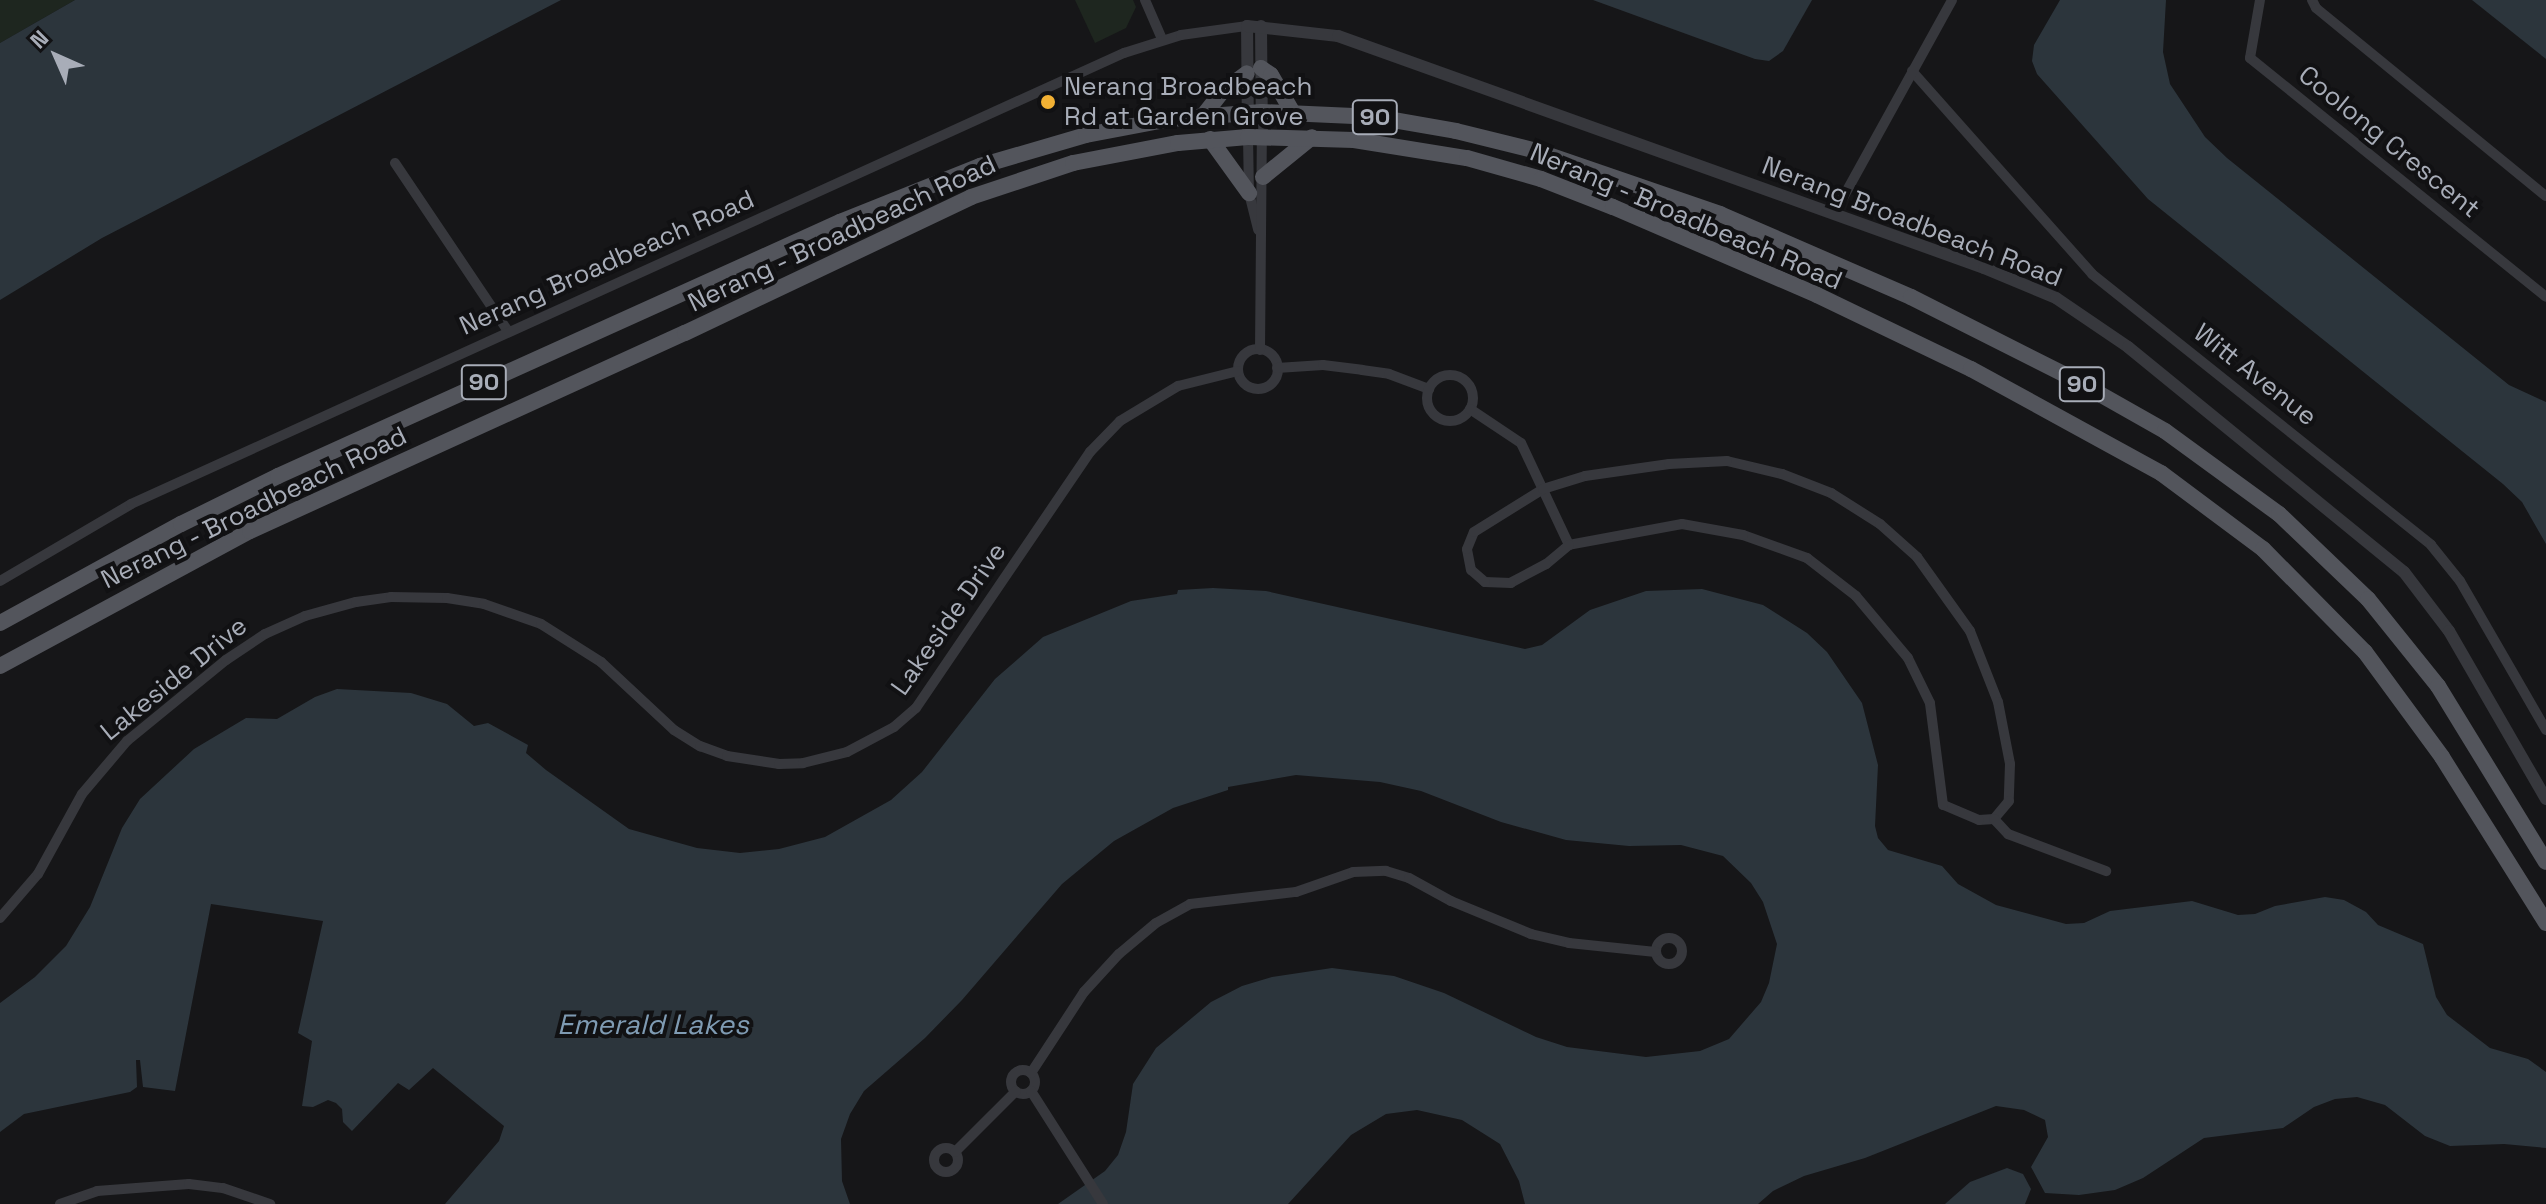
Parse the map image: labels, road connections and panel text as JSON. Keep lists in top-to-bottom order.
{
  "streets": {
    "main road": ["90", "Nerang - Broadbeach Road"],
    "street": [
      "Coolong Crescent",
      "Nerang Broadbeach Road",
      "Witt Avenue",
      "Lakeside Drive"
    ]
  },
  "water": ["Emerald Lakes"],
  "places": ["Nerang Broadbeach Rd at Garden Grove"],
  "north": "top left"
}
